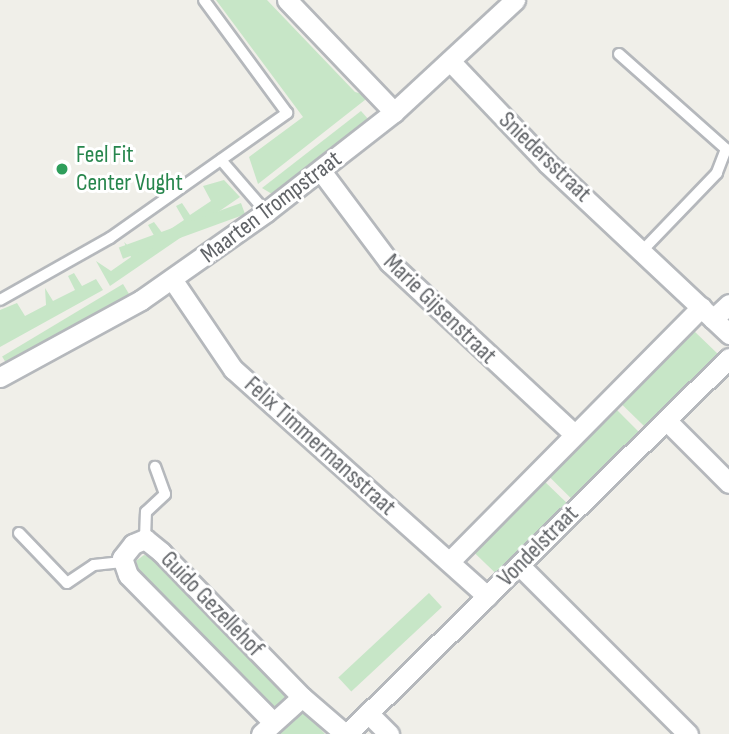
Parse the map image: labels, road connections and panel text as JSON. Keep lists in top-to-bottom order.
{
  "streets": {
    "street": [
      "Sniedersstraat",
      "Maarten Trompstraat",
      "Marie Gijsenstraat",
      "Felix Timmermansstraat",
      "Vondelstraat",
      "Guido Gezellehof"
    ]
  },
  "crossings": [
    ["Sniedersstraat", "Maarten Trompstraat"],
    ["Maarten Trompstraat", "Marie Gijsenstraat"],
    ["Maarten Trompstraat", "Felix Timmermansstraat"],
    ["Felix Timmermansstraat", "Vondelstraat"],
    ["Vondelstraat", "Guido Gezellehof"]
  ],
  "places": ["Feel Fit Center Vught"]
}
